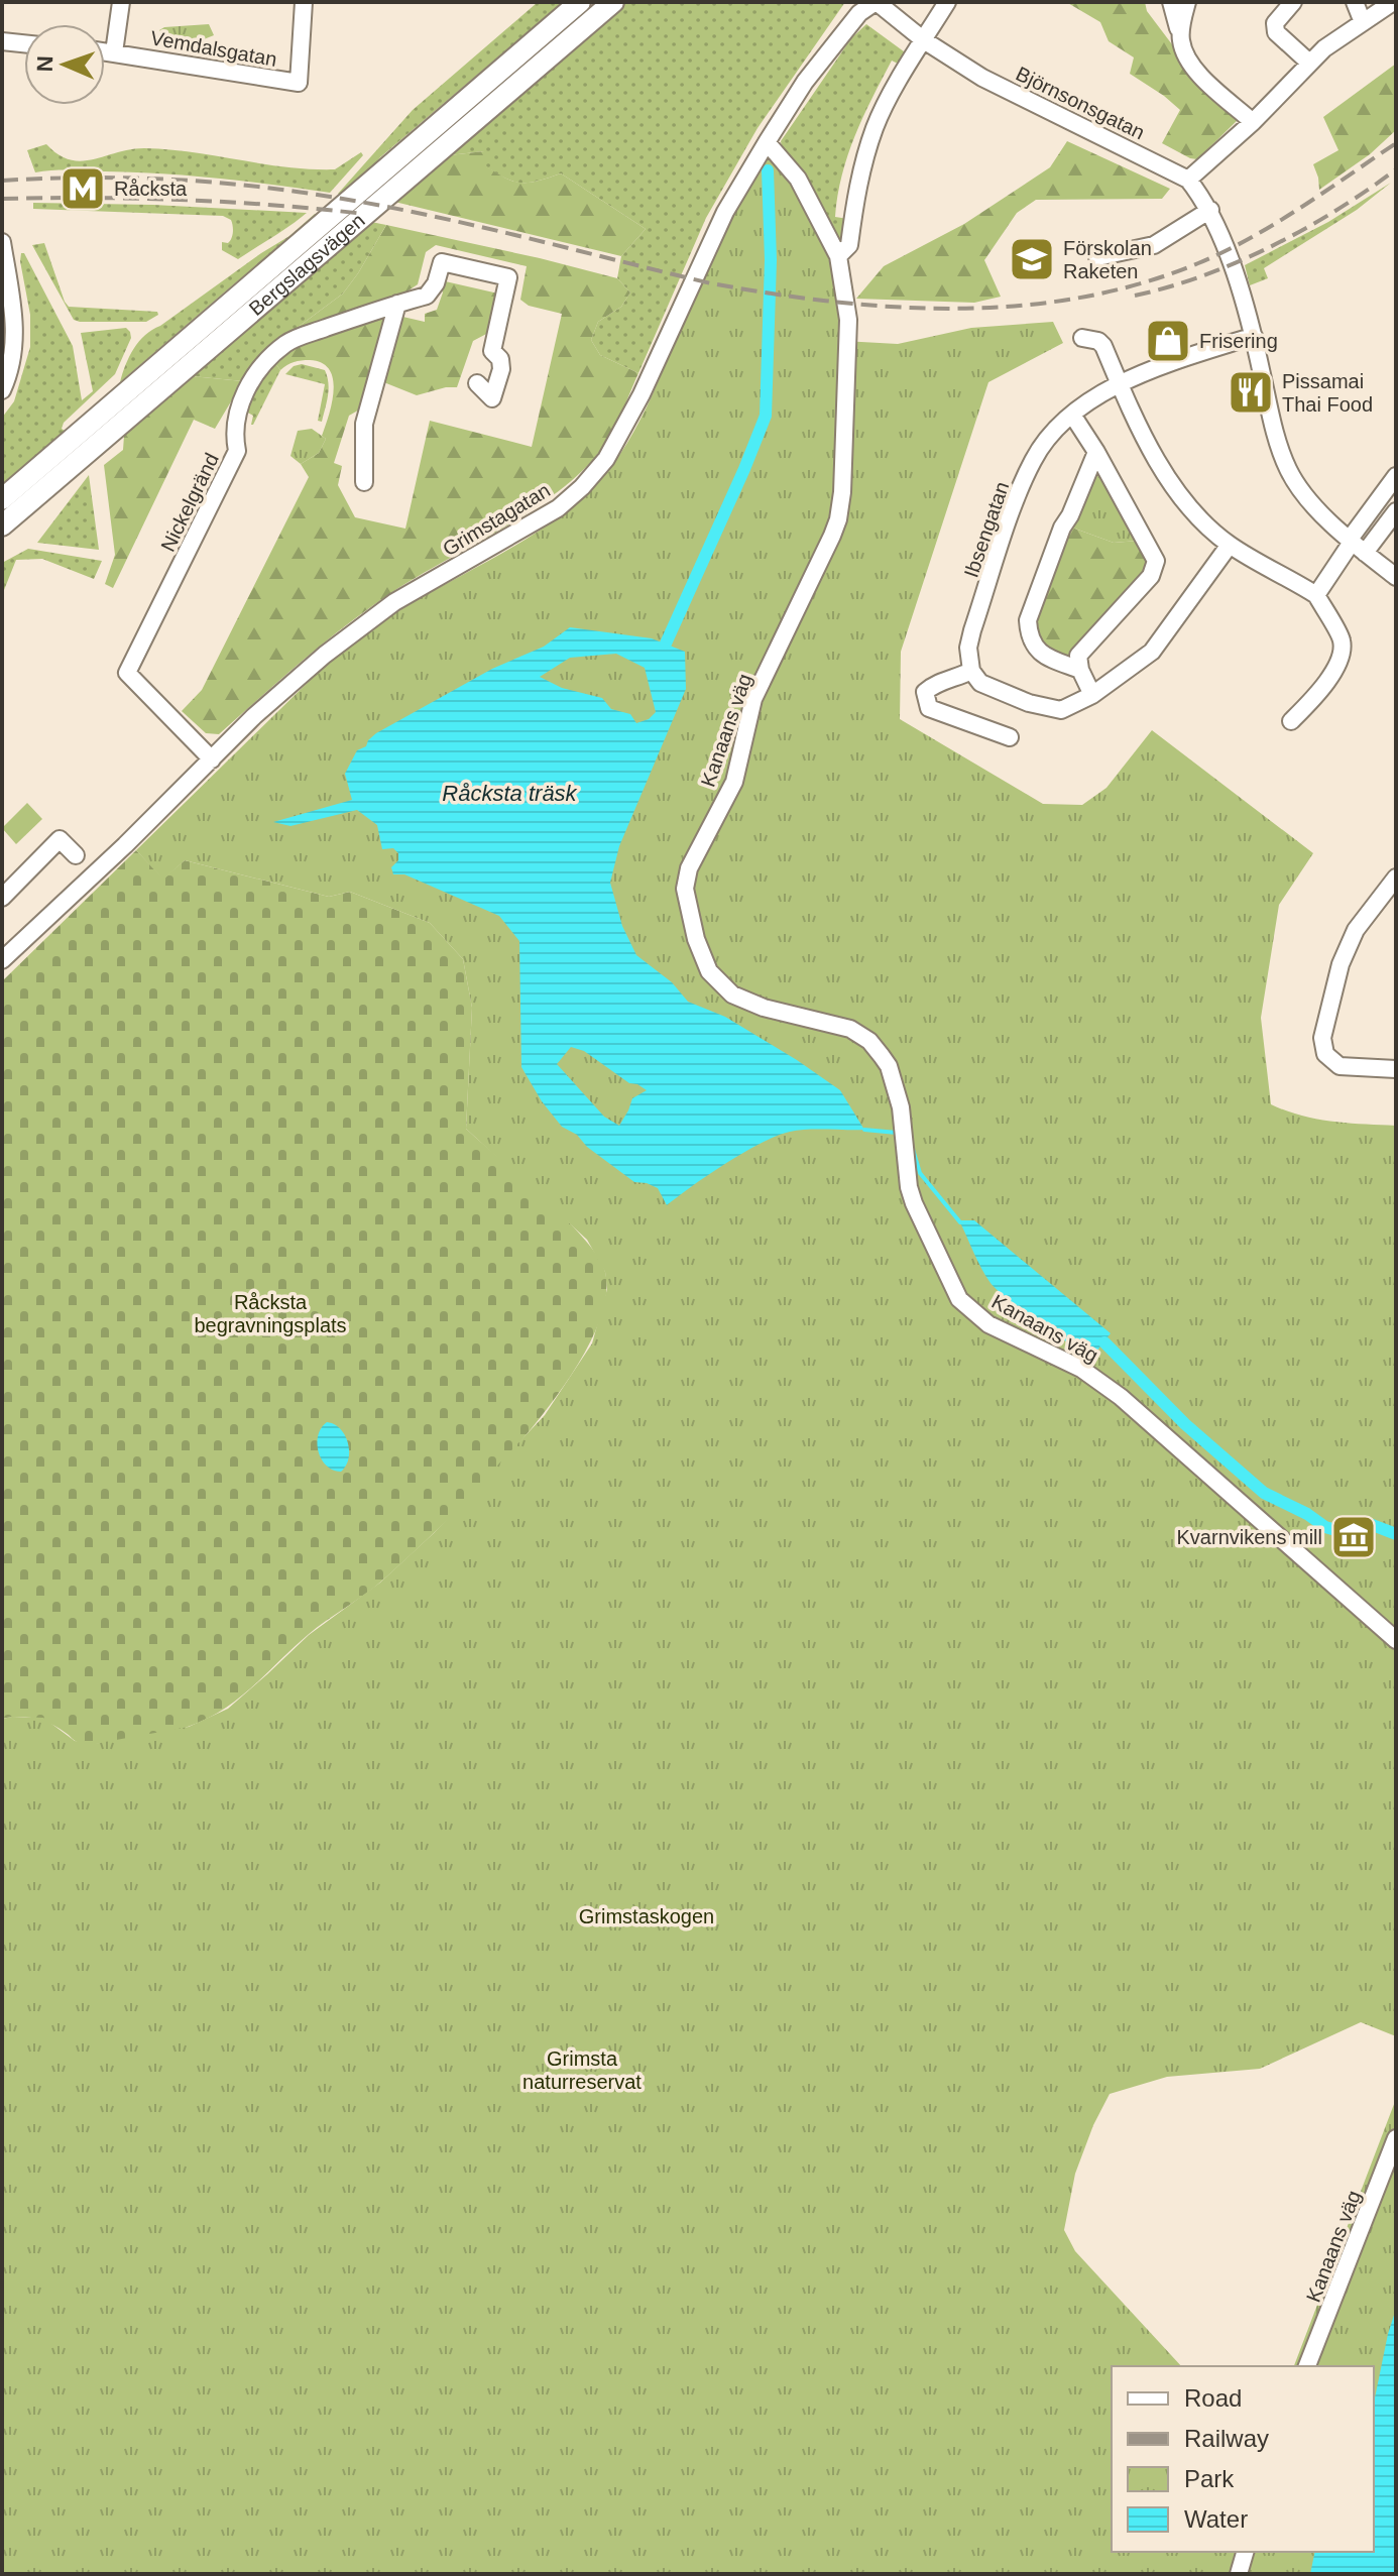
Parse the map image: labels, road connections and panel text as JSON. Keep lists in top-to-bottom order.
{
  "streets": {
    "main road": ["Bergslagsvägen"],
    "street": [
      "Vemdalsgatan",
      "Björnsonsgatan",
      "Nickelgränd",
      "Grimstagatan",
      "Ibsengatan",
      "Kanaans väg"
    ]
  },
  "crossings": [
    ["Björnsonsgatan", "Grimstagatan"],
    ["Björnsonsgatan", "Ibsengatan"],
    ["Nickelgränd", "Grimstagatan"],
    ["Grimstagatan", "Kanaans väg"]
  ],
  "water": ["Råcksta träsk"],
  "parks": ["Råcksta begravningsplats", "Grimstaskogen", "Grimsta naturreservat"],
  "places": {
    "metro station": ["Råcksta"],
    "school or university": ["Förskolan Raketen"],
    "shop": ["Frisering"],
    "restaurant": ["Pissamai Thai Food"],
    "museum": ["Kvarnvikens mill"]
  },
  "legend": [
    "Road",
    "Railway",
    "Park",
    "Water"
  ],
  "north": "left"
}
